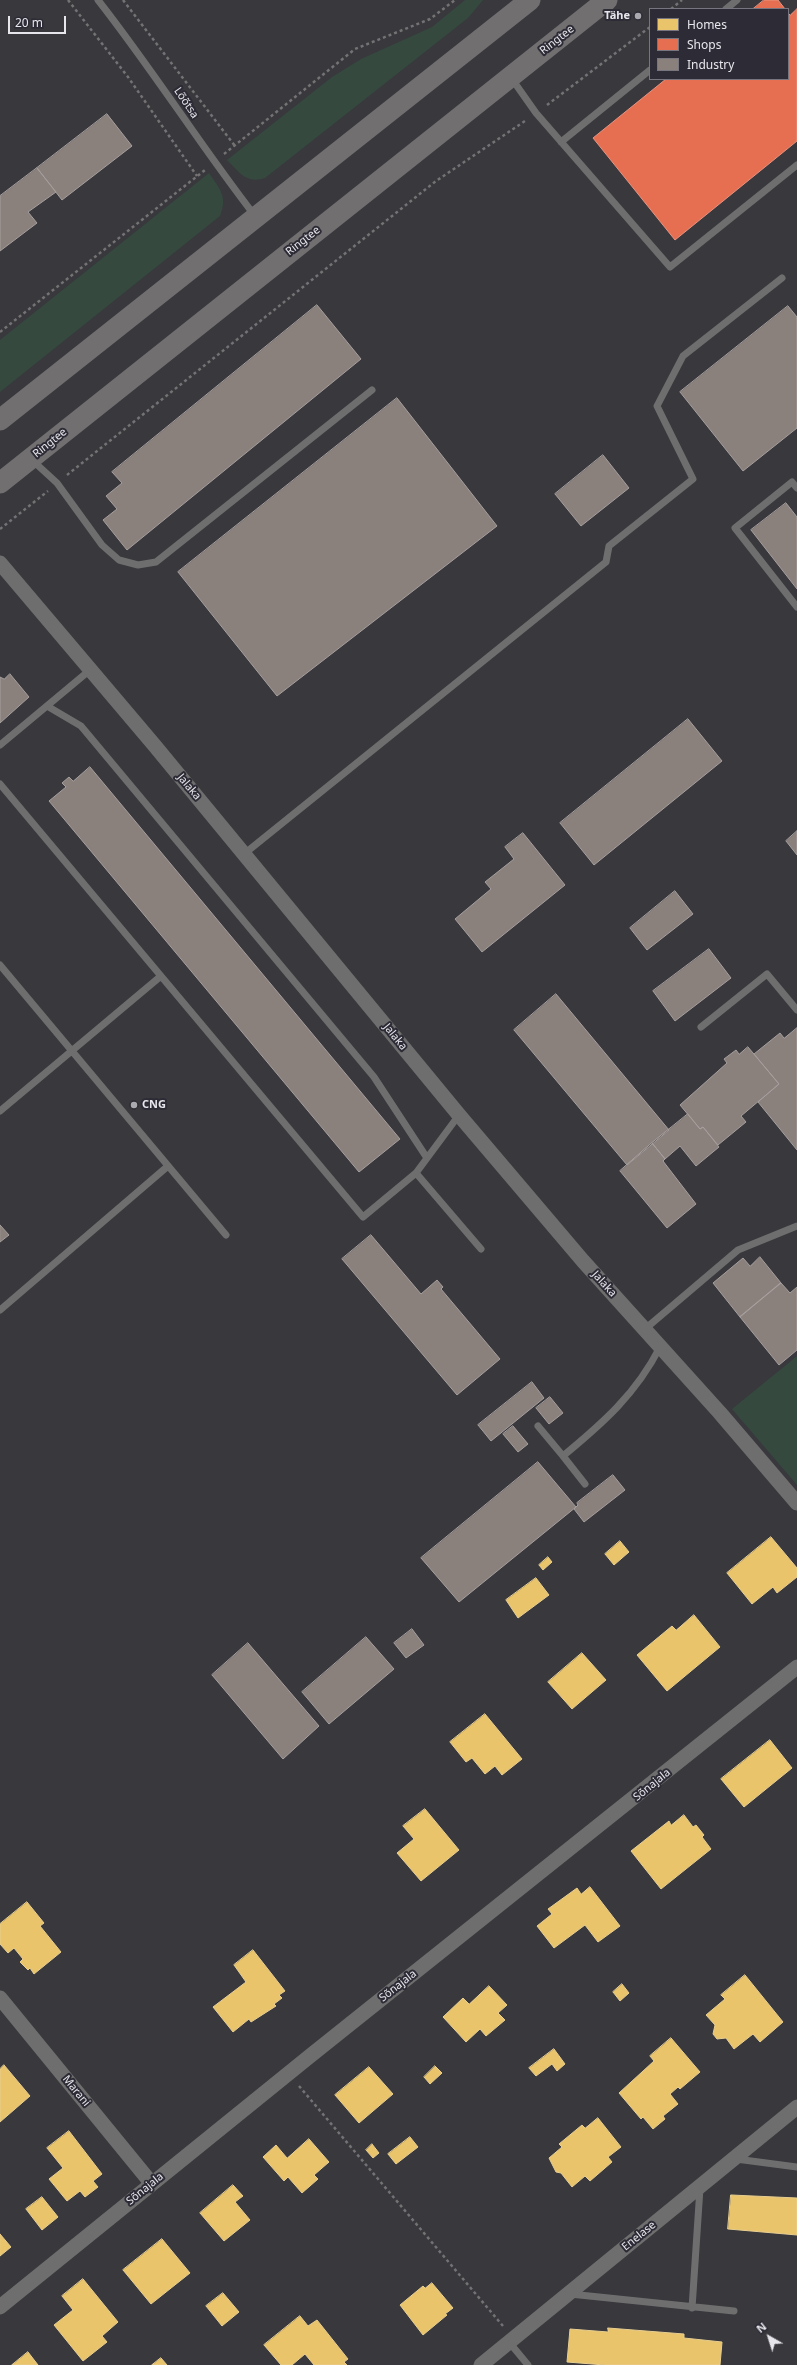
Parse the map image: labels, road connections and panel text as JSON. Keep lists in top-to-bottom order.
{
  "streets": {
    "main road": ["Ringtee"],
    "street": [
      "Jalaka",
      "Sõnajala",
      "Marani",
      "Enelase"
    ],
    "lane": ["Lõõtsa"]
  },
  "crossings": [
    ["Sõnajala", "Marani"]
  ],
  "places": ["Tähe", "CNG"],
  "legend": ["Homes", "Shops", "Industry"],
  "scale_bar": "20 m",
  "north": "top left"
}
